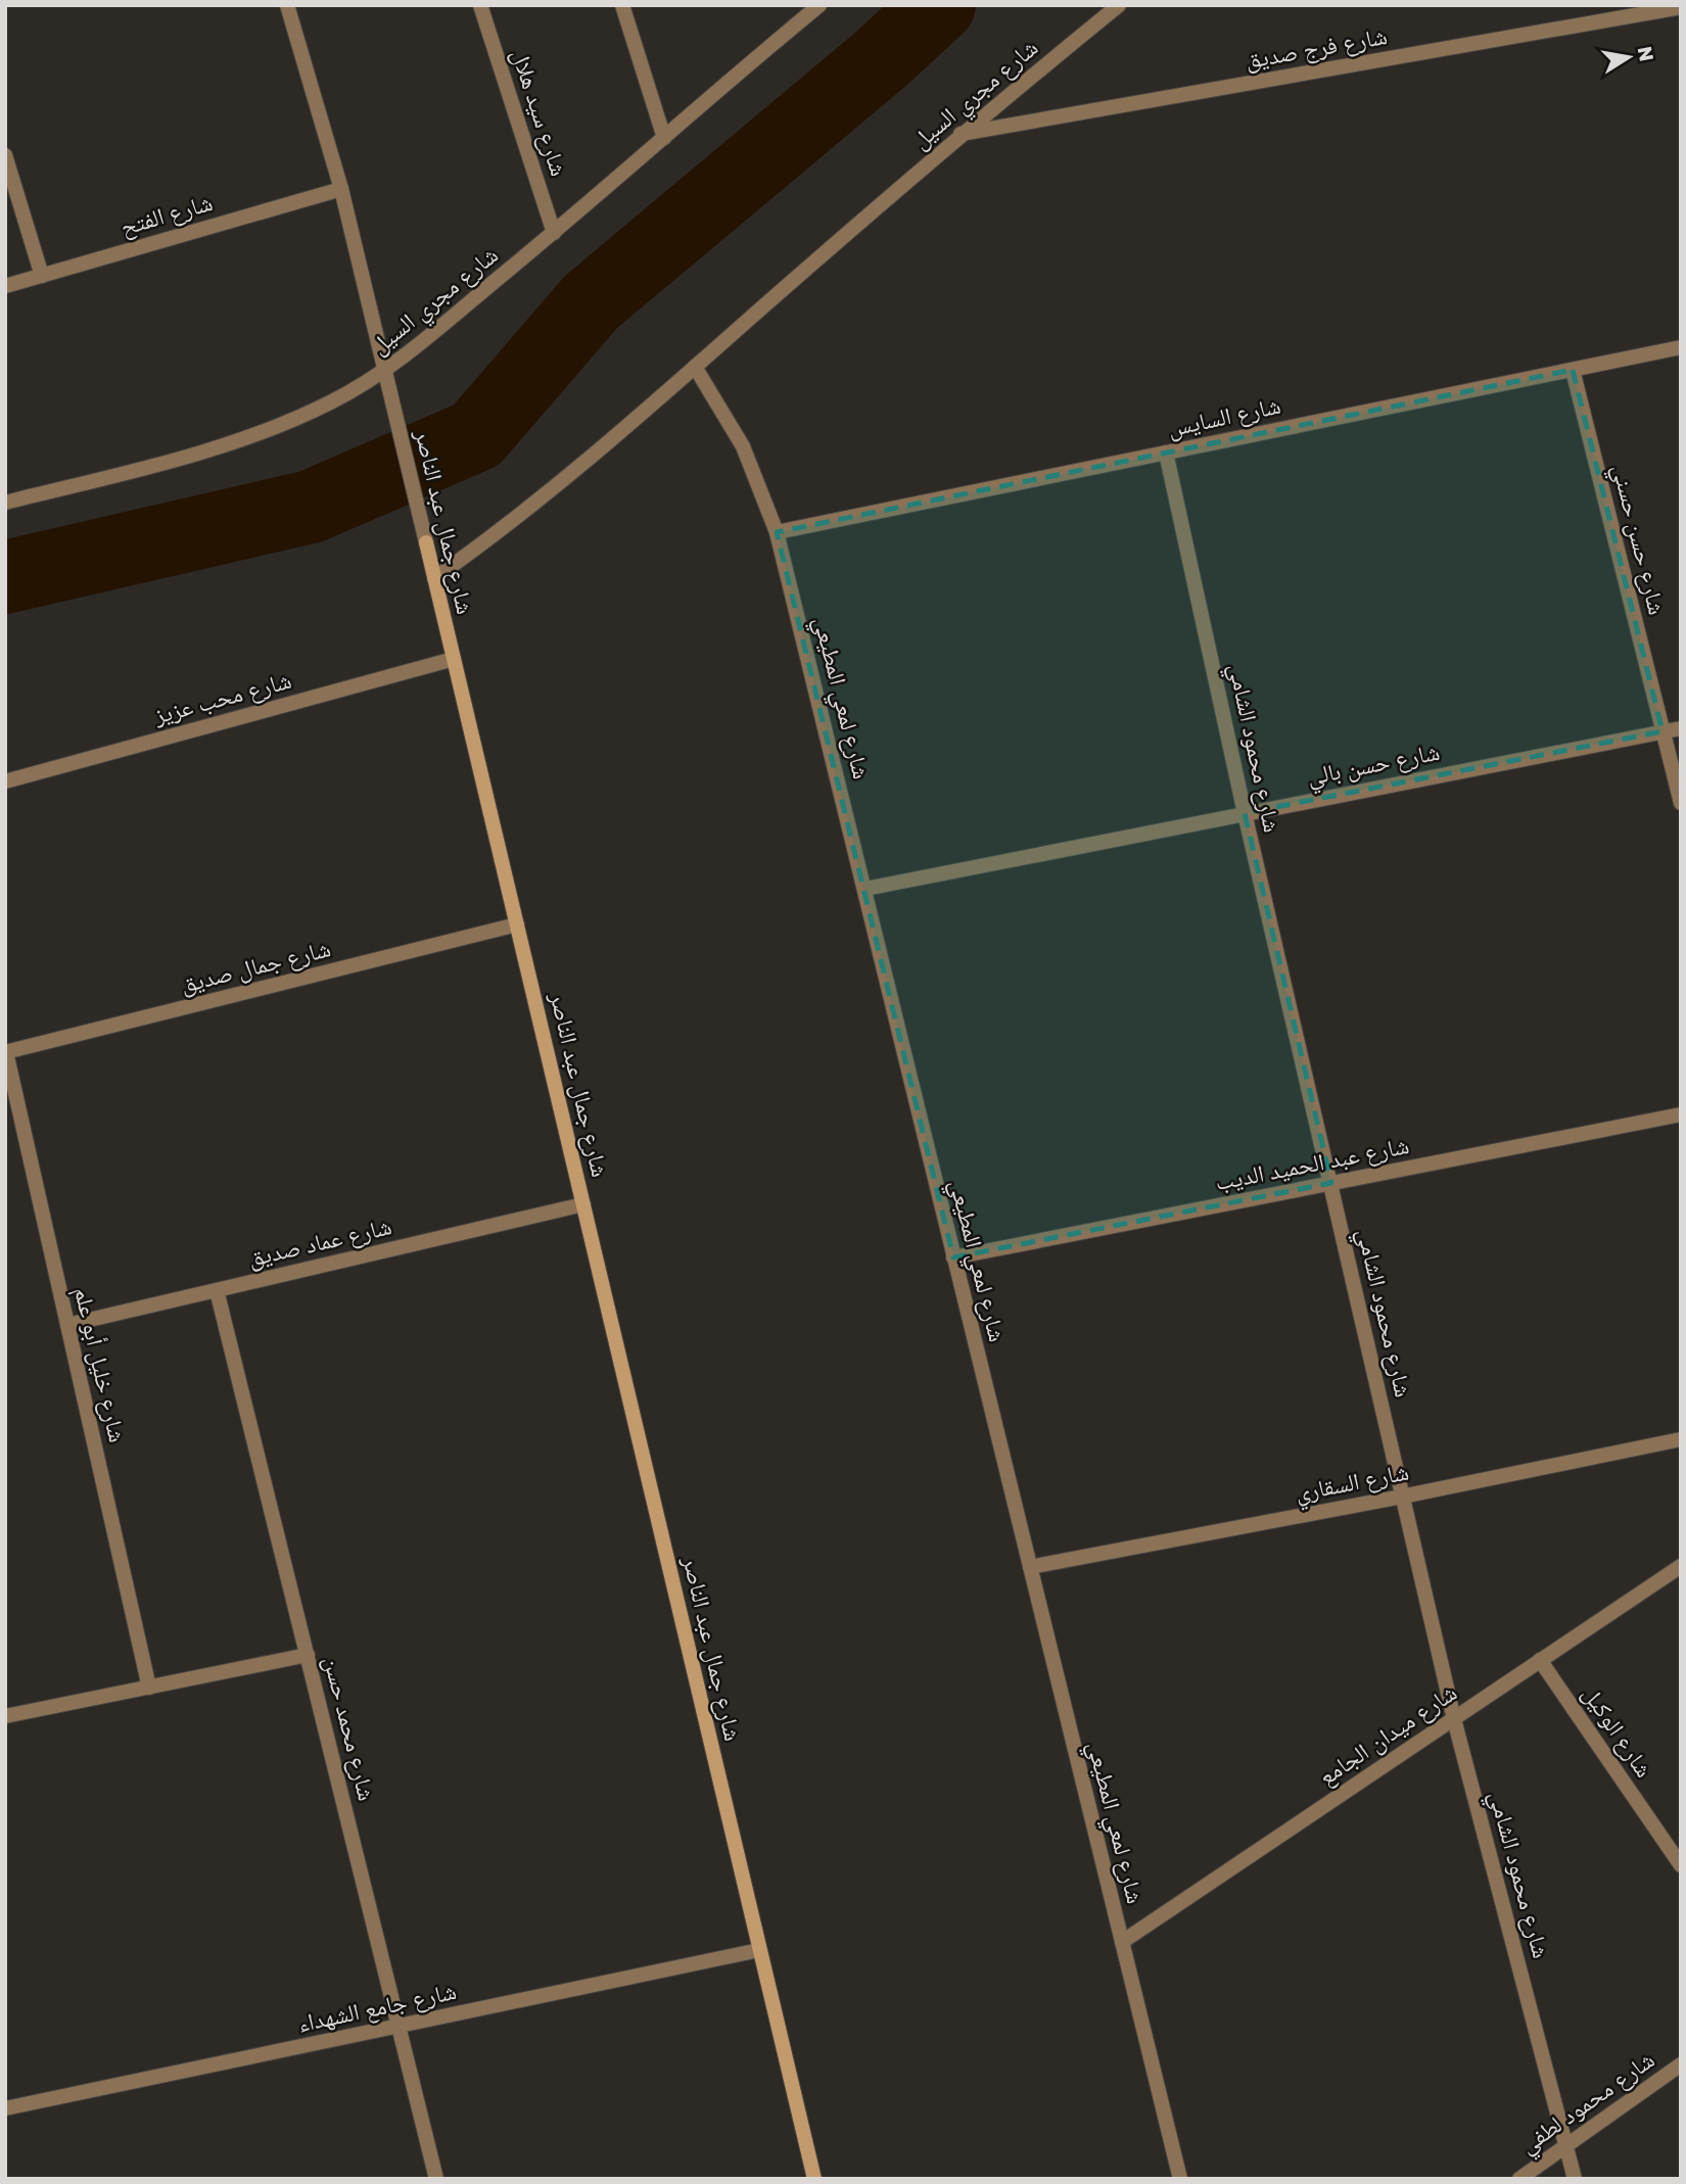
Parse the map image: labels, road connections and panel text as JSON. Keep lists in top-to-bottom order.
{
  "streets": {
    "street": [
      "شارع فرج صديق",
      "شارع مجري السيل",
      "شارع سيد هلال",
      "شارع الفتح",
      "شارع السايس",
      "شارع جمال عبد الناصر",
      "شارع حسن حسني",
      "شارع محب عزيز",
      "شارع لمعي المطيعي",
      "شارع محمود الشامي",
      "شارع حسن بالي",
      "شارع جمال صديق",
      "شارع عبد الحميد الديب",
      "شارع عماد صديق",
      "شارع خليل أبو علم",
      "شارع السقاري",
      "شارع محمد حسن",
      "شارع الوكيل",
      "شارع ميدان الجامع",
      "شارع جامع الشهداء",
      "شارع محمود لطفي"
    ]
  },
  "crossings": [
    ["شارع فرج صديق", "شارع مجري السيل"],
    ["شارع مجري السيل", "شارع سيد هلال"],
    ["شارع مجري السيل", "شارع جمال عبد الناصر"],
    ["شارع مجري السيل", "شارع لمعي المطيعي"],
    ["شارع الفتح", "شارع جمال عبد الناصر"],
    ["شارع السايس", "شارع حسن حسني"],
    ["شارع السايس", "شارع لمعي المطيعي"],
    ["شارع السايس", "شارع محمود الشامي"],
    ["شارع جمال عبد الناصر", "شارع محب عزيز"],
    ["شارع جمال عبد الناصر", "شارع جمال صديق"],
    ["شارع جمال عبد الناصر", "شارع عماد صديق"],
    ["شارع جمال عبد الناصر", "شارع جامع الشهداء"],
    ["شارع حسن حسني", "شارع حسن بالي"],
    ["شارع لمعي المطيعي", "شارع حسن بالي"],
    ["شارع لمعي المطيعي", "شارع عبد الحميد الديب"],
    ["شارع لمعي المطيعي", "شارع السقاري"],
    ["شارع لمعي المطيعي", "شارع ميدان الجامع"],
    ["شارع محمود الشامي", "شارع حسن بالي"],
    ["شارع محمود الشامي", "شارع عبد الحميد الديب"],
    ["شارع محمود الشامي", "شارع السقاري"],
    ["شارع محمود الشامي", "شارع ميدان الجامع"],
    ["شارع محمود الشامي", "شارع محمود لطفي"],
    ["شارع جمال صديق", "شارع خليل أبو علم"],
    ["شارع عماد صديق", "شارع خليل أبو علم"],
    ["شارع عماد صديق", "شارع محمد حسن"],
    ["شارع محمد حسن", "شارع جامع الشهداء"],
    ["شارع الوكيل", "شارع ميدان الجامع"]
  ],
  "north": "right"
}
